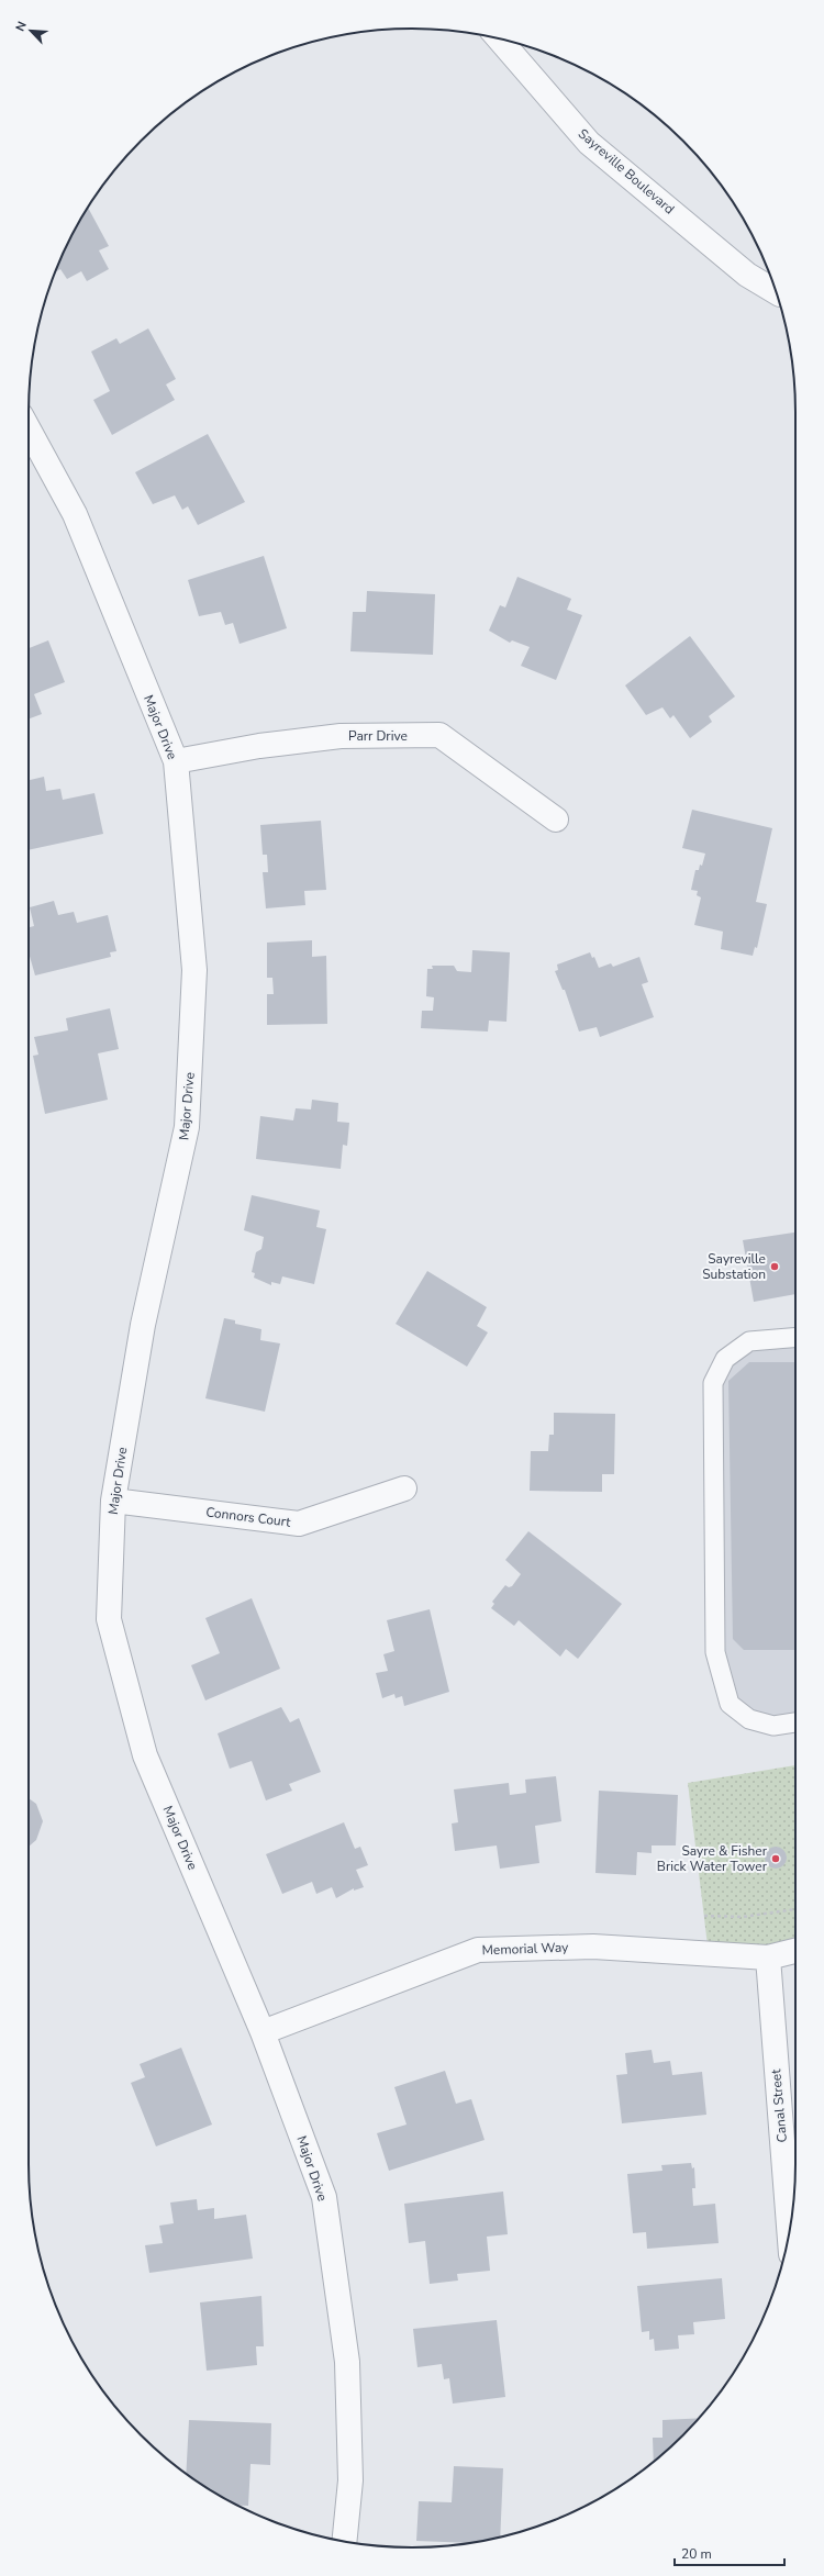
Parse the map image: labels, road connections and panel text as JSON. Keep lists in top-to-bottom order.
{
  "streets": {
    "street": [
      "Sayreville Boulevard",
      "Major Drive",
      "Parr Drive",
      "Connors Court",
      "Memorial Way",
      "Canal Street"
    ]
  },
  "crossings": [
    ["Major Drive", "Parr Drive"],
    ["Major Drive", "Connors Court"],
    ["Major Drive", "Memorial Way"],
    ["Memorial Way", "Canal Street"]
  ],
  "places": ["Sayreville Substation", "Sayre & Fisher Brick Water Tower"],
  "scale_bar": "20 m",
  "north": "top left"
}
